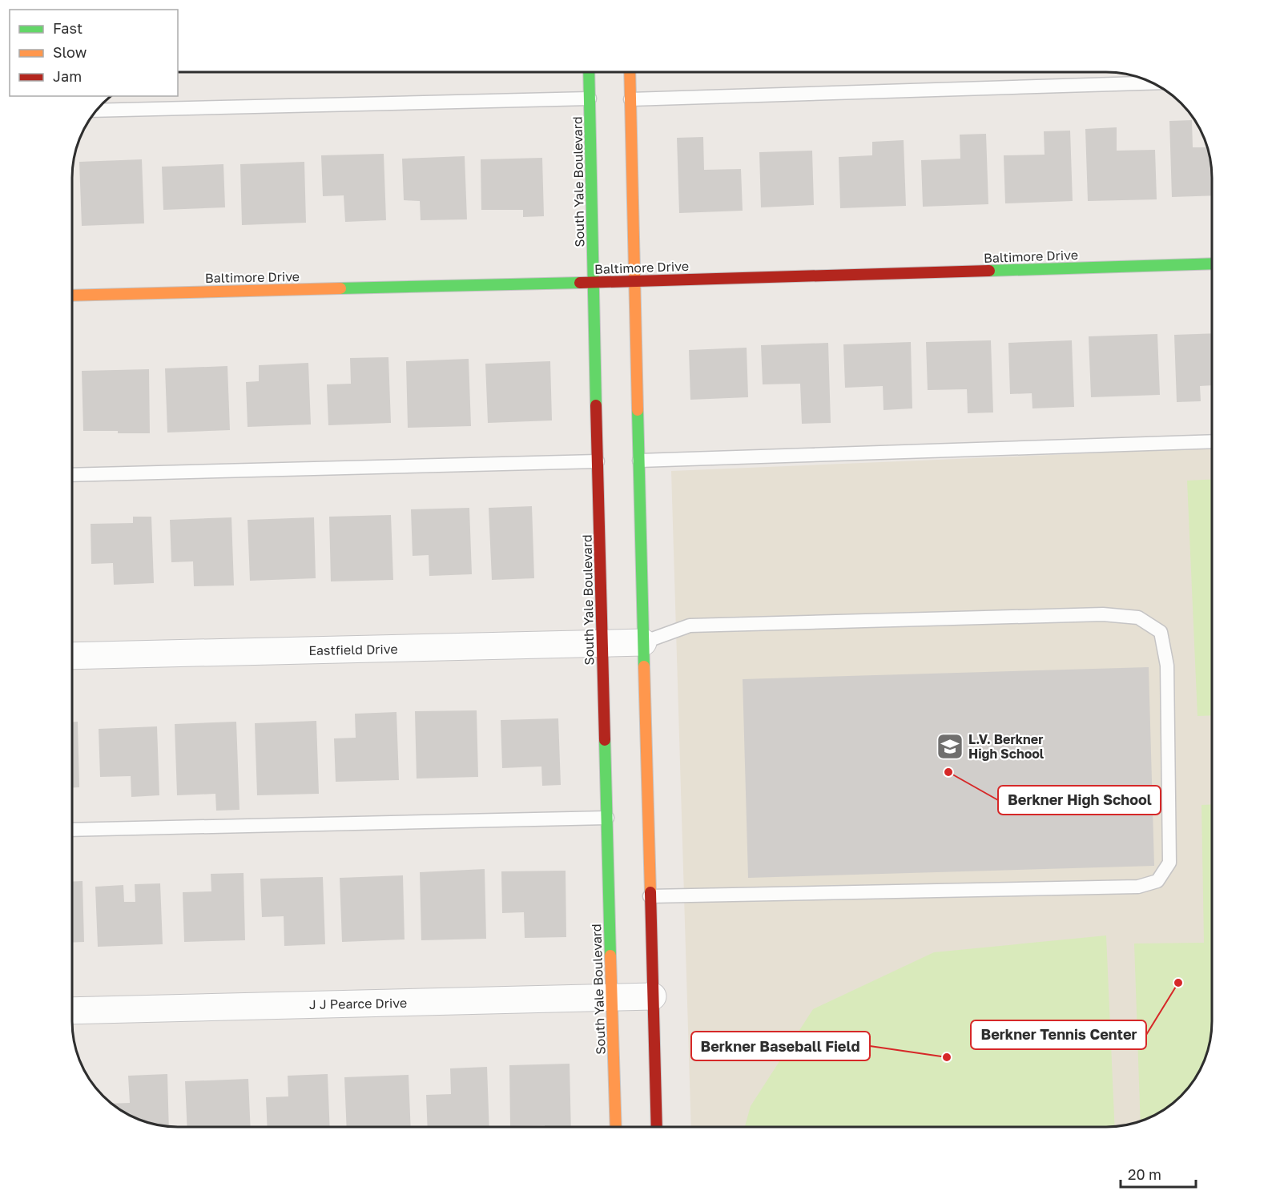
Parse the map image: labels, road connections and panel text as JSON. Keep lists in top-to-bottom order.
{
  "streets": {
    "street": [
      "South Yale Boulevard",
      "Baltimore Drive",
      "Eastfield Drive",
      "J J Pearce Drive"
    ]
  },
  "crossings": [
    ["South Yale Boulevard", "Baltimore Drive"],
    ["South Yale Boulevard", "Eastfield Drive"],
    ["South Yale Boulevard", "J J Pearce Drive"]
  ],
  "places": {
    "school or university": ["L.V. Berkner High School"],
    "other": ["Berkner High School", "Berkner Tennis Center", "Berkner Baseball Field"]
  },
  "legend": ["Fast", "Slow", "Jam"],
  "scale_bar": "20 m"
}
